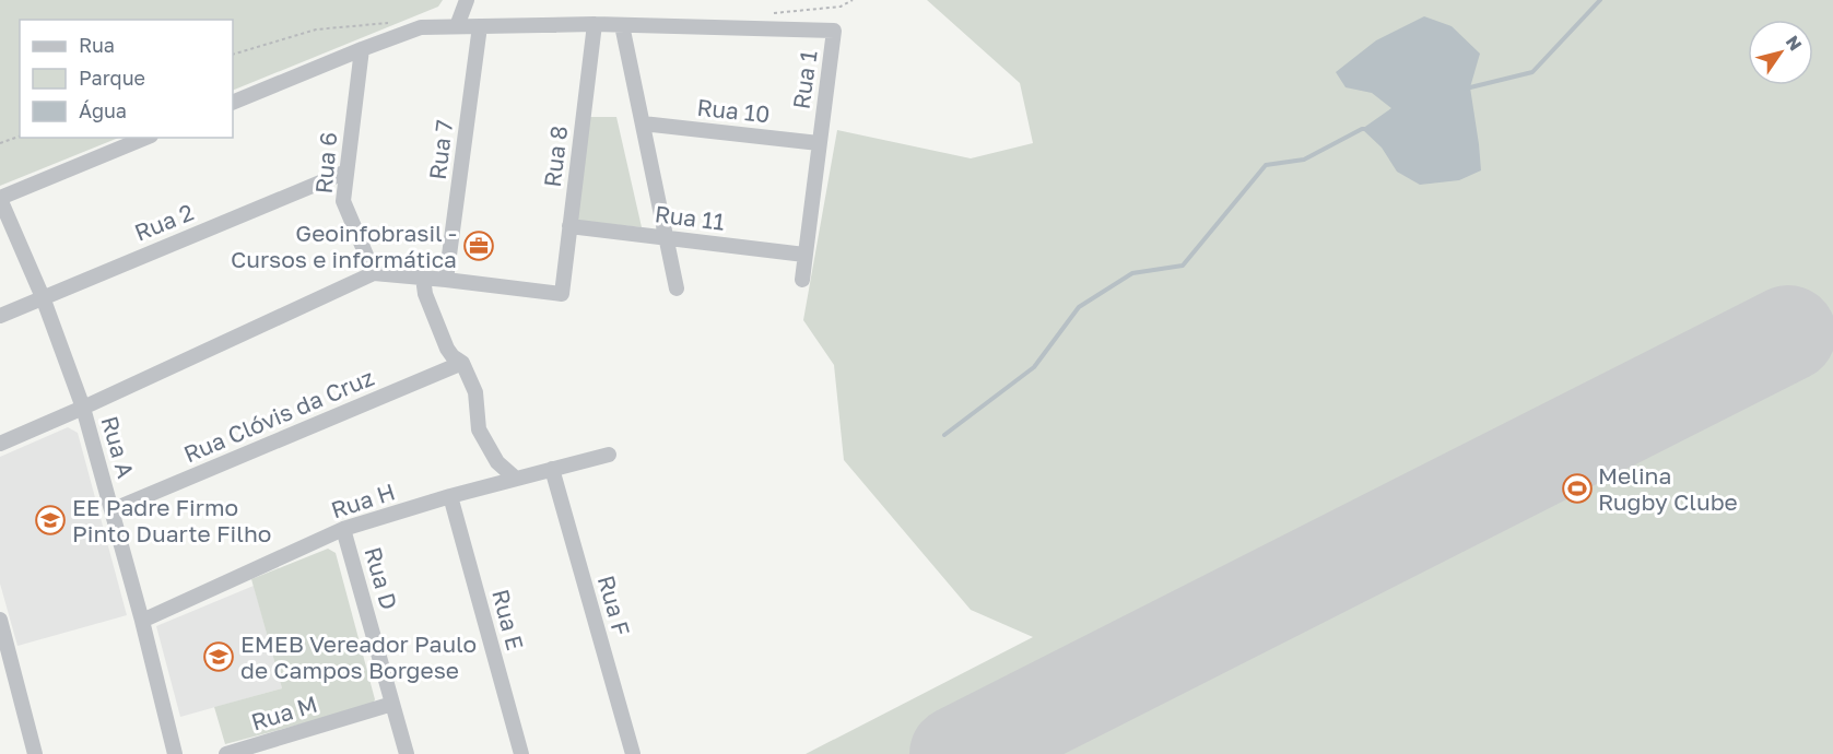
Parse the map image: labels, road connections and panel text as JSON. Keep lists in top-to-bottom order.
{
  "streets": {
    "street": [
      "Rua 1",
      "Rua 10",
      "Rua 7",
      "Rua 8",
      "Rua 6",
      "Rua 11",
      "Rua 2",
      "Rua Clóvis da Cruz",
      "Rua A",
      "Rua H",
      "Rua D",
      "Rua F",
      "Rua E",
      "Rua M"
    ]
  },
  "crossings": [
    ["Rua 1", "Rua 10"],
    ["Rua 1", "Rua 7"],
    ["Rua 1", "Rua 8"],
    ["Rua 1", "Rua 6"],
    ["Rua 1", "Rua 11"],
    ["Rua 7", "Rua 8"],
    ["Rua 8", "Rua 11"],
    ["Rua 6", "Rua 2"],
    ["Rua 2", "Rua A"],
    ["Rua Clóvis da Cruz", "Rua A"],
    ["Rua A", "Rua H"],
    ["Rua H", "Rua D"],
    ["Rua H", "Rua F"],
    ["Rua H", "Rua E"],
    ["Rua D", "Rua M"]
  ],
  "places": {
    "office": ["Geoinfobrasil - Cursos e informática"],
    "sports": ["Melina Rugby Clube"],
    "school or university": ["EE Padre Firmo Pinto Duarte Filho", "EMEB Vereador Paulo de Campos Borgese"]
  },
  "legend": ["Rua", "Parque", "Água"],
  "north": "top right"
}
